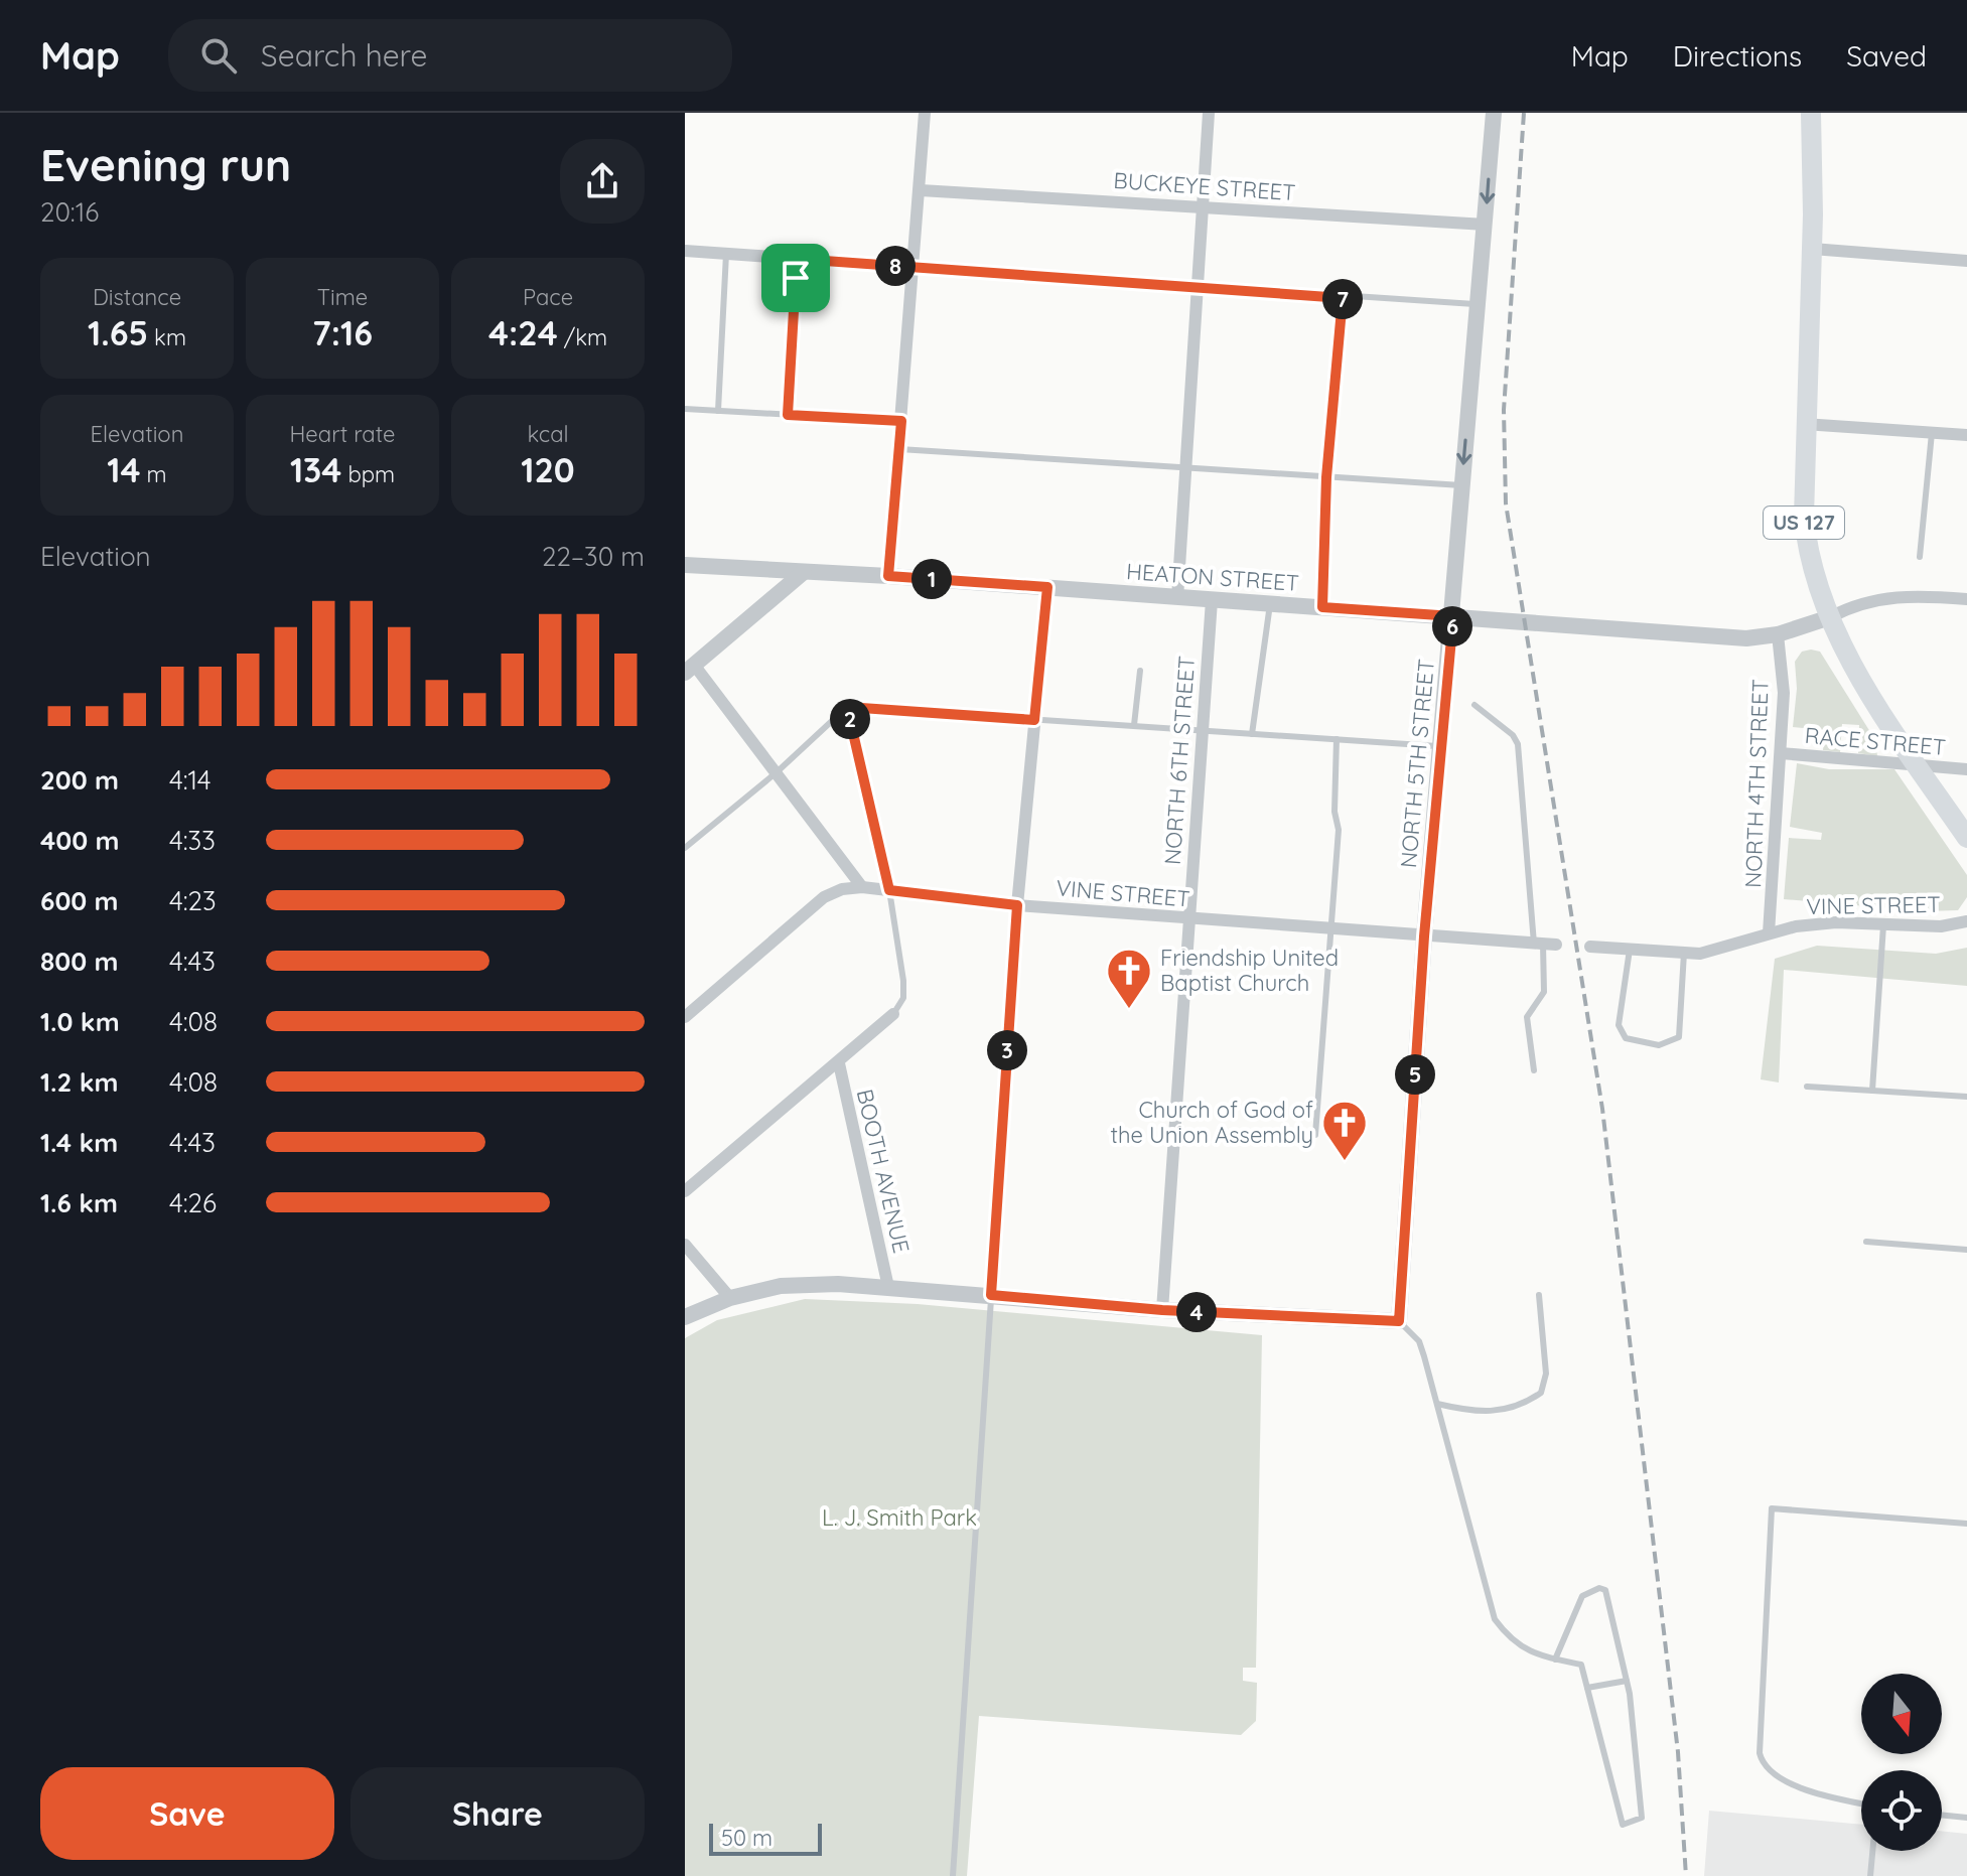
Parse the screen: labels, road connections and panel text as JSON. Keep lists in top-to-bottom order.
{
  "streets": {
    "highway": ["US 127"],
    "street": [
      "BUCKEYE STREET",
      "HEATON STREET",
      "RACE STREET",
      "NORTH 6TH STREET",
      "NORTH 5TH STREET",
      "NORTH 4TH STREET",
      "VINE STREET",
      "BOOTH AVENUE"
    ]
  },
  "crossings": [
    ["BUCKEYE STREET", "NORTH 5TH STREET"],
    ["US 127", "HEATON STREET"],
    ["US 127", "RACE STREET"],
    ["HEATON STREET", "NORTH 6TH STREET"],
    ["HEATON STREET", "NORTH 5TH STREET"],
    ["HEATON STREET", "NORTH 4TH STREET"],
    ["RACE STREET", "NORTH 4TH STREET"],
    ["NORTH 6TH STREET", "VINE STREET"],
    ["NORTH 5TH STREET", "VINE STREET"],
    ["NORTH 4TH STREET", "VINE STREET"]
  ],
  "parks": ["L. J. Smith Park"],
  "places": {
    "church": ["Friendship United Baptist Church", "Church of God of the Union Assembly"]
  },
  "scale_bar": "50 m",
  "north": "bottom",
  "page": {
    "header": "Map",
    "search": "Search here",
    "nav": ["Map", "Directions", "Saved"],
    "heading": ["Evening run", "20:16"],
    "pins": [
      "8",
      "7",
      "1",
      "6",
      "2",
      "3",
      "5",
      "4"
    ],
    "stats": [
      ["Distance", "1.65 km"],
      ["Time", "7:16"],
      ["Pace", "4:24 /km"],
      ["Elevation", "14 m"],
      ["Heart rate", "134 bpm"],
      ["kcal", "120"]
    ],
    "chart": ["Elevation", "22–30 m"],
    "list": [
      {
        "name": "200 m",
        "note": "4:14"
      },
      {
        "name": "400 m",
        "note": "4:33"
      },
      {
        "name": "600 m",
        "note": "4:23"
      },
      {
        "name": "800 m",
        "note": "4:43"
      },
      {
        "name": "1.0 km",
        "note": "4:08"
      },
      {
        "name": "1.2 km",
        "note": "4:08"
      },
      {
        "name": "1.4 km",
        "note": "4:43"
      },
      {
        "name": "1.6 km",
        "note": "4:26"
      }
    ],
    "buttons": ["Save", "Share"],
    "scale": "50 m"
  }
}
